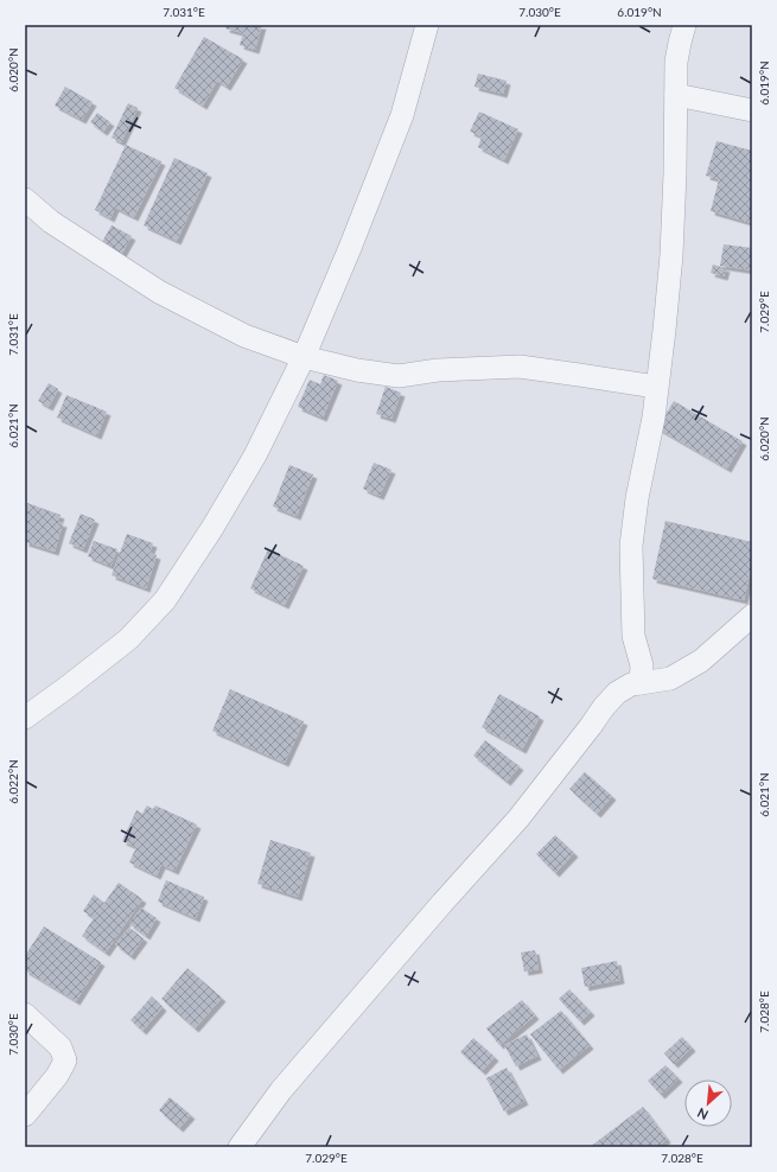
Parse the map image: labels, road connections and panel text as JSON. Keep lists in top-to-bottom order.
{
  "north": "bottom left",
  "coordinates": [
    "7.031°E",
    "7.030°E",
    "6.019°N",
    "6.020°N",
    "7.029°E",
    "6.021°N",
    "6.022°N",
    "7.028°E"
  ]
}
